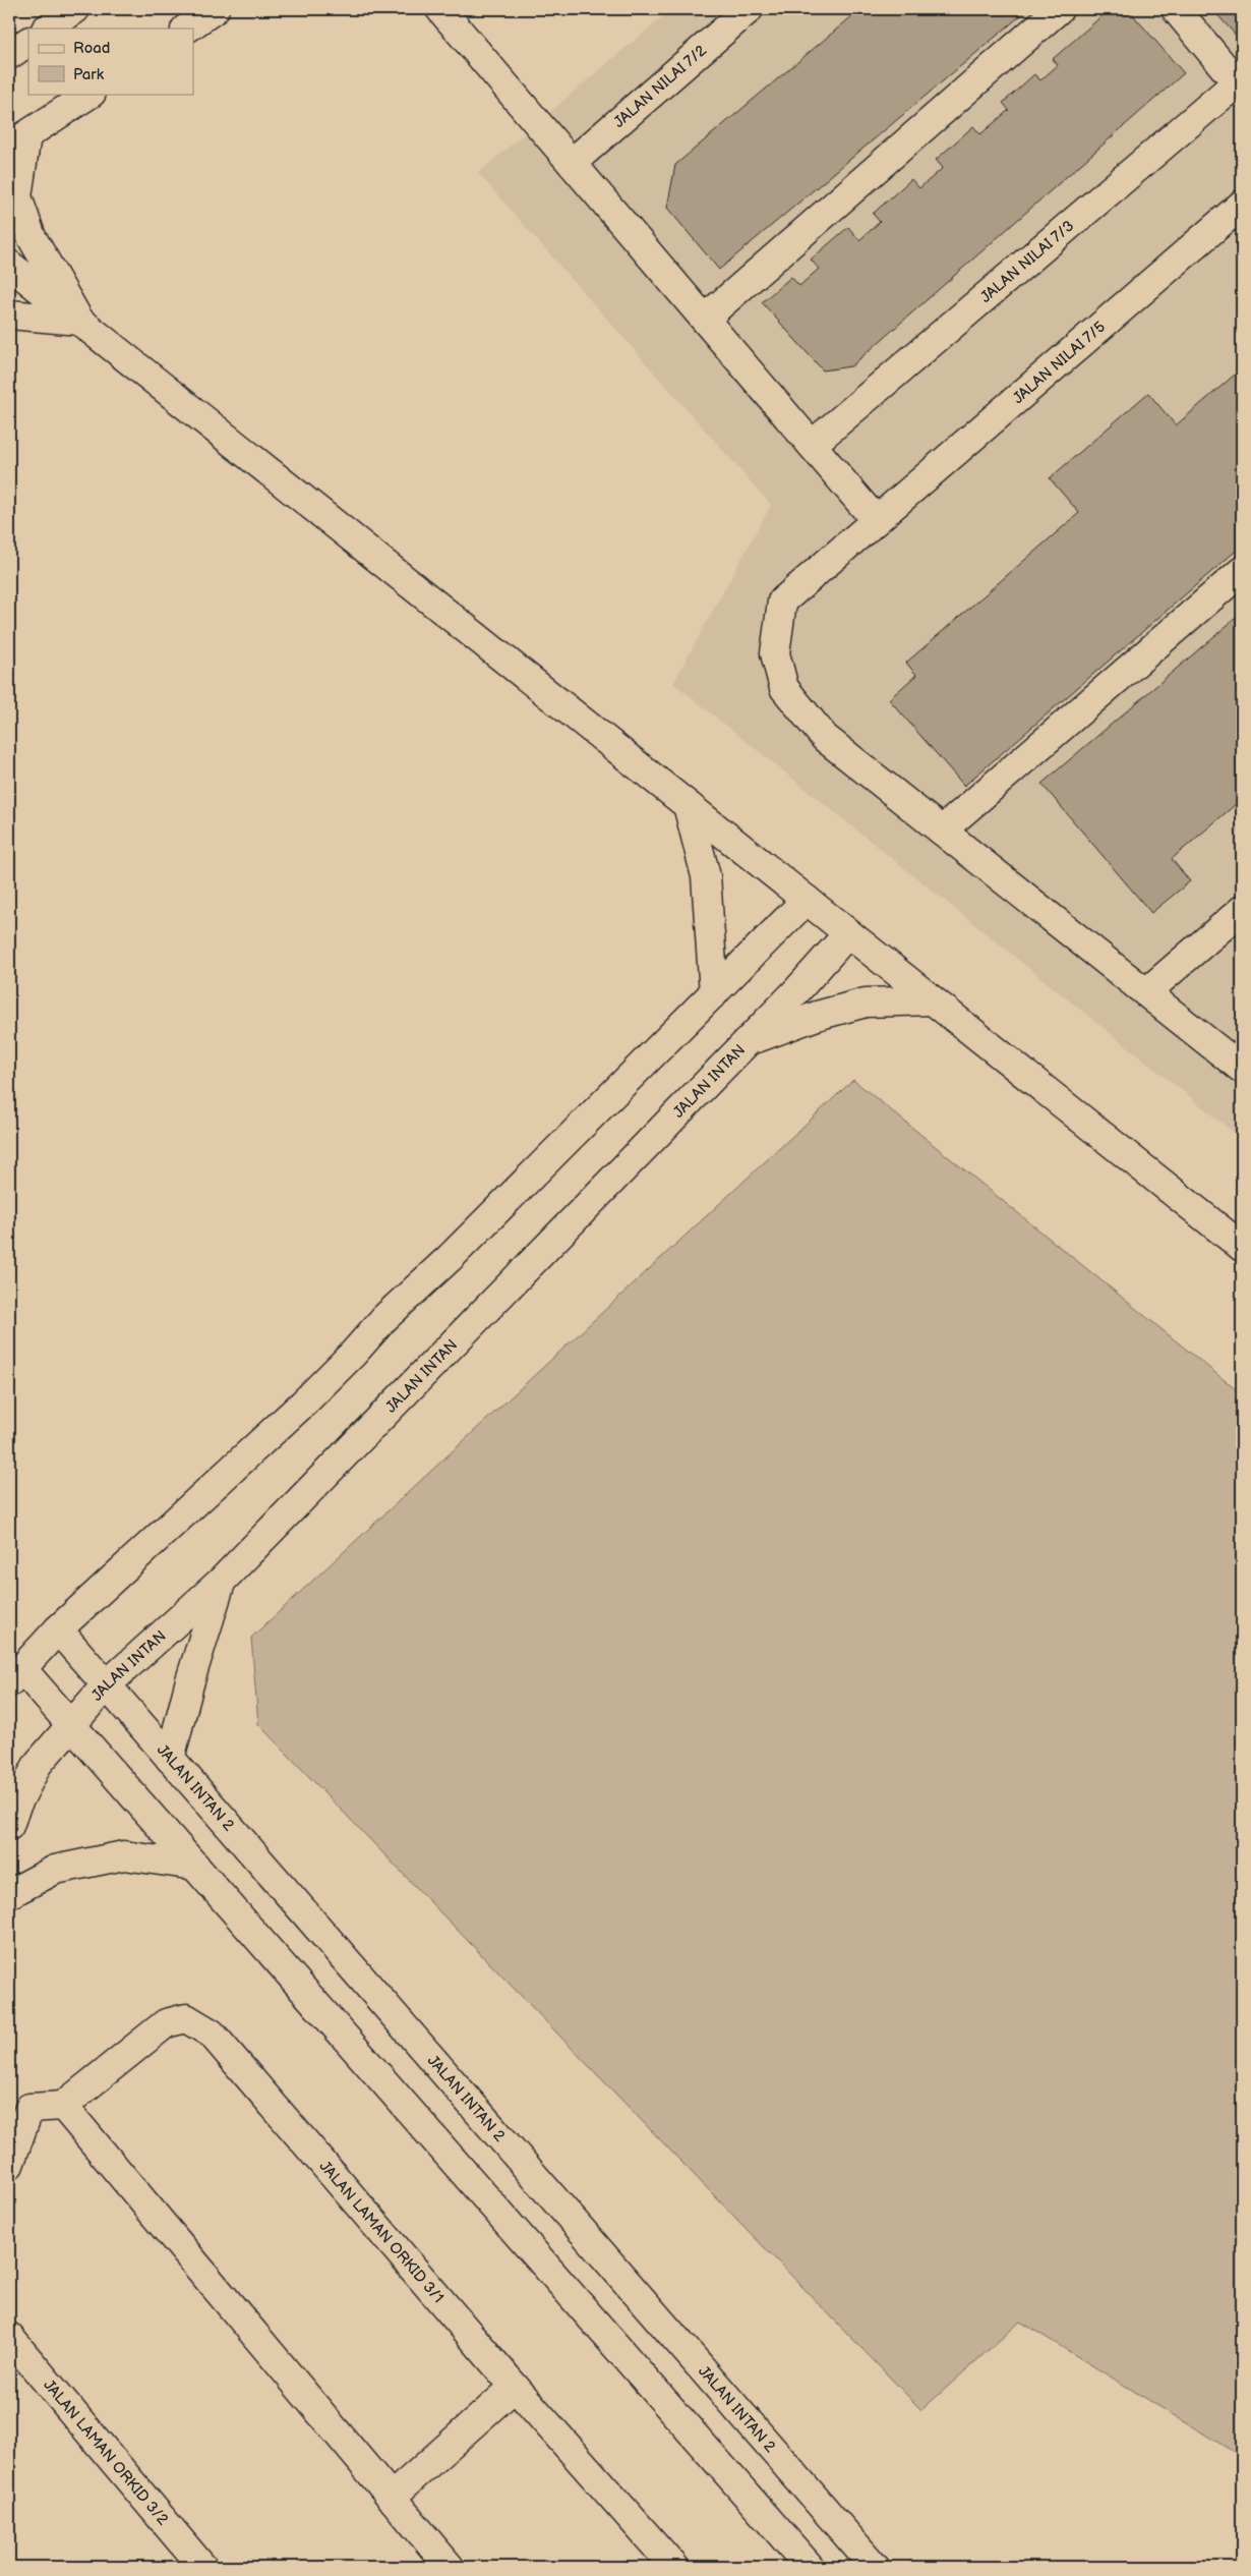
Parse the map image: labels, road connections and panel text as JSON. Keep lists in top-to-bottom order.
{
  "streets": {
    "street": [
      "JALAN NILAI 7/2",
      "JALAN NILAI 7/3",
      "JALAN NILAI 7/5",
      "JALAN INTAN",
      "JALAN INTAN 2",
      "JALAN LAMAN ORKID 3/1",
      "JALAN LAMAN ORKID 3/2"
    ]
  },
  "crossings": [
    ["JALAN INTAN", "JALAN INTAN 2"]
  ],
  "legend": ["Road", "Park"]
}
